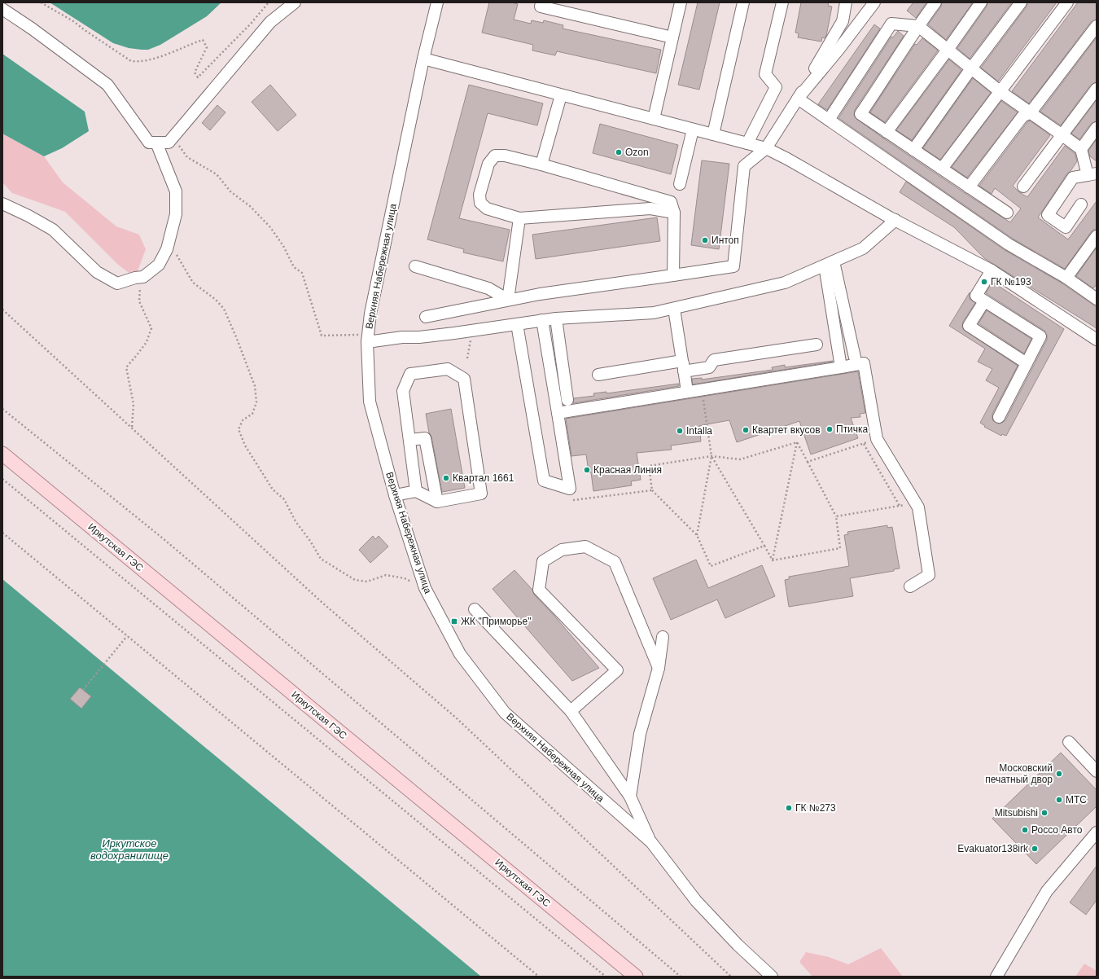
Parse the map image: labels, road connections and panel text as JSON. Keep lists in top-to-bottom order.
{
  "streets": {
    "main road": ["Иркутская ГЭС"],
    "street": ["Верхняя Набережная улица"]
  },
  "water": ["Иркутское водохранилище"],
  "places": {
    "other": [
      "Ozon",
      "Интоп",
      "ГК №193",
      "Птичка",
      "Квартет вкусов",
      "Intalla",
      "Красная Линия",
      "Квартал 1661",
      "Московский печатный двор",
      "МТС",
      "ГК №273",
      "Mitsubishi",
      "Россо Авто",
      "Evakuator138irk"
    ],
    "transit": ["ЖК \"Приморье\""]
  }
}
